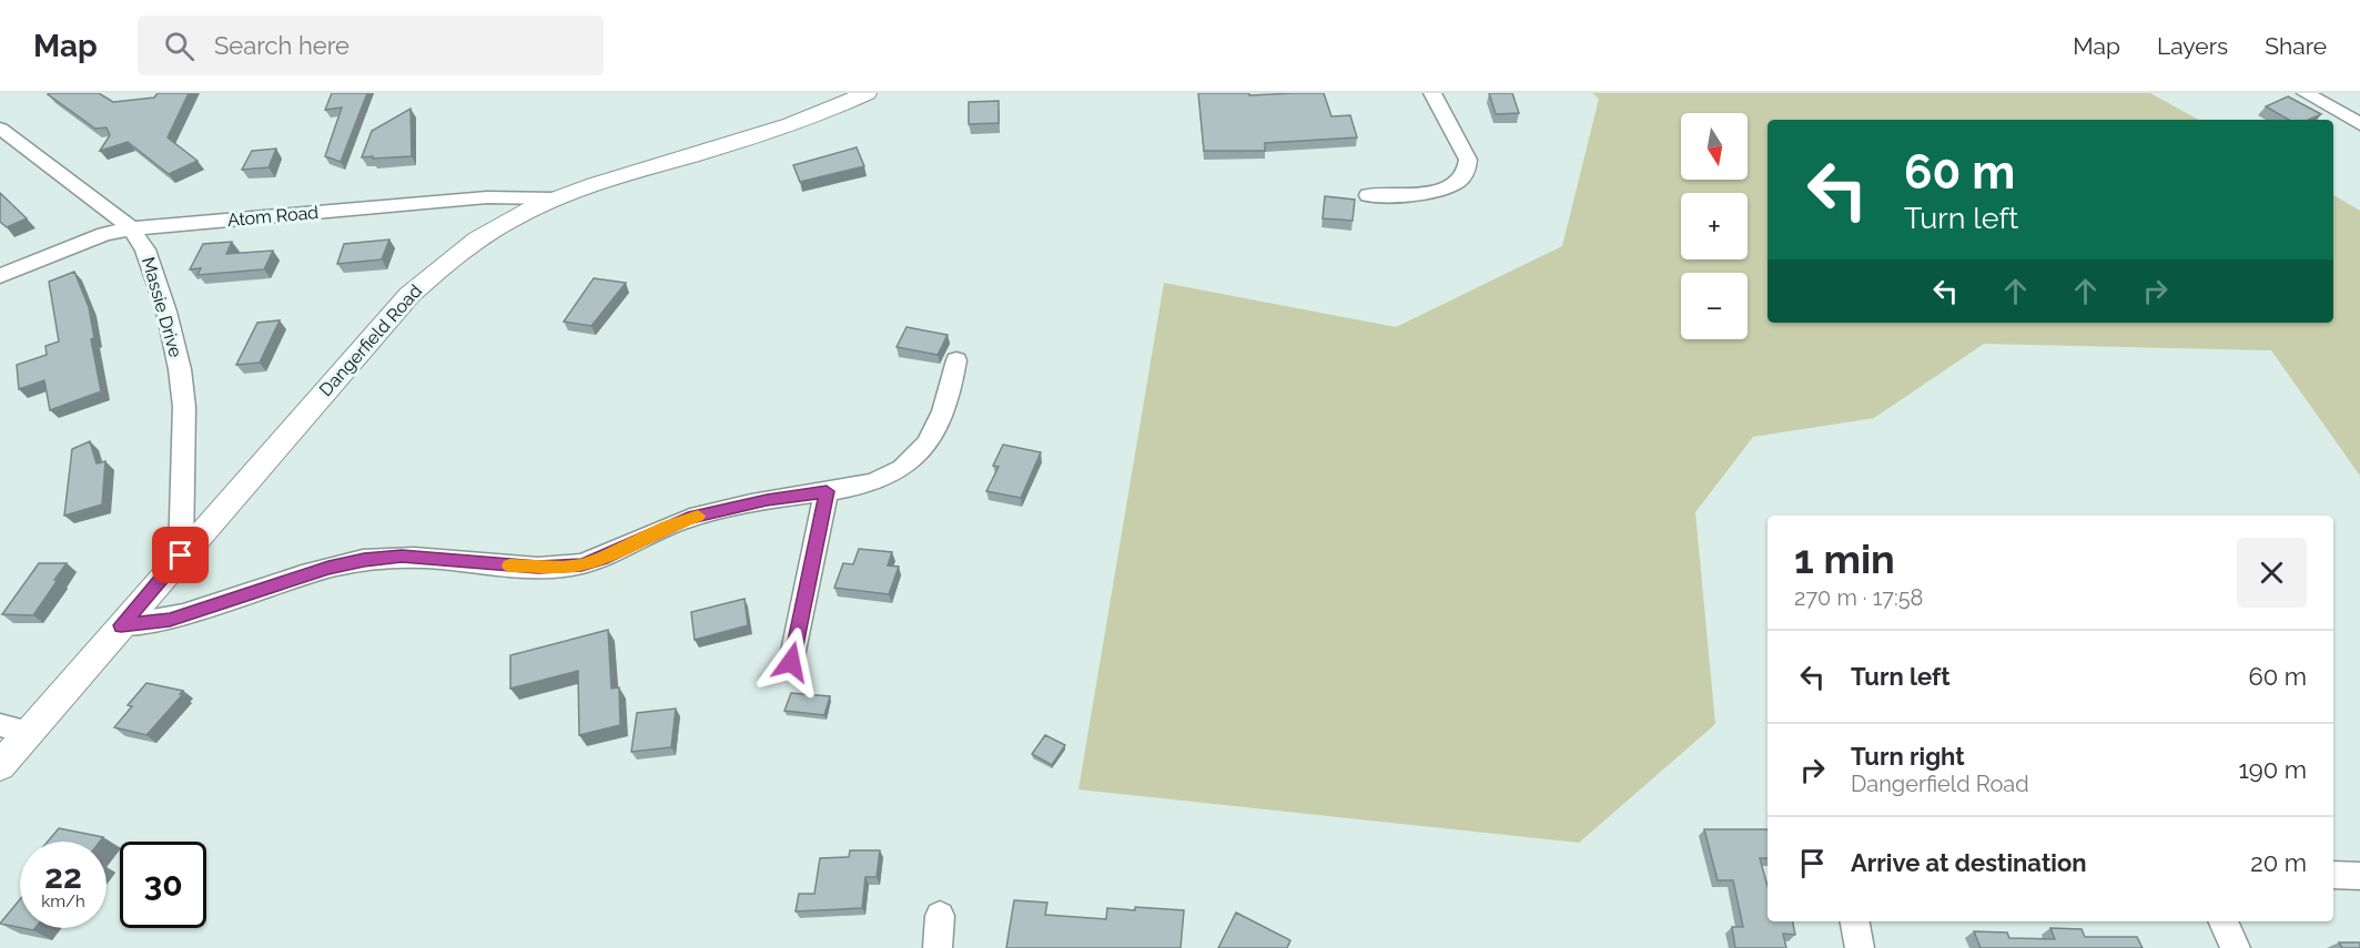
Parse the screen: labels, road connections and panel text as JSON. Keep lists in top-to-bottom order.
{
  "streets": {
    "street": ["Atom Road", "Massie Drive", "Dangerfield Road"]
  },
  "crossings": [
    ["Atom Road", "Massie Drive"],
    ["Atom Road", "Dangerfield Road"],
    ["Massie Drive", "Dangerfield Road"]
  ],
  "north": "bottom",
  "page": {
    "header": "Map",
    "search": "Search here",
    "nav": ["Map", "Layers", "Share"],
    "map_buttons": ["+", "−"],
    "turn": ["60 m", "Turn left"],
    "heading": ["1 min", "270 m · 17:58"],
    "list": [
      {
        "name": "Turn left",
        "value": "60 m"
      },
      {
        "name": "Turn right",
        "note": "Dangerfield Road",
        "value": "190 m"
      },
      {
        "name": "Arrive at destination",
        "value": "20 m"
      }
    ],
    "speed": "22 km/h",
    "limit": "30"
  }
}
